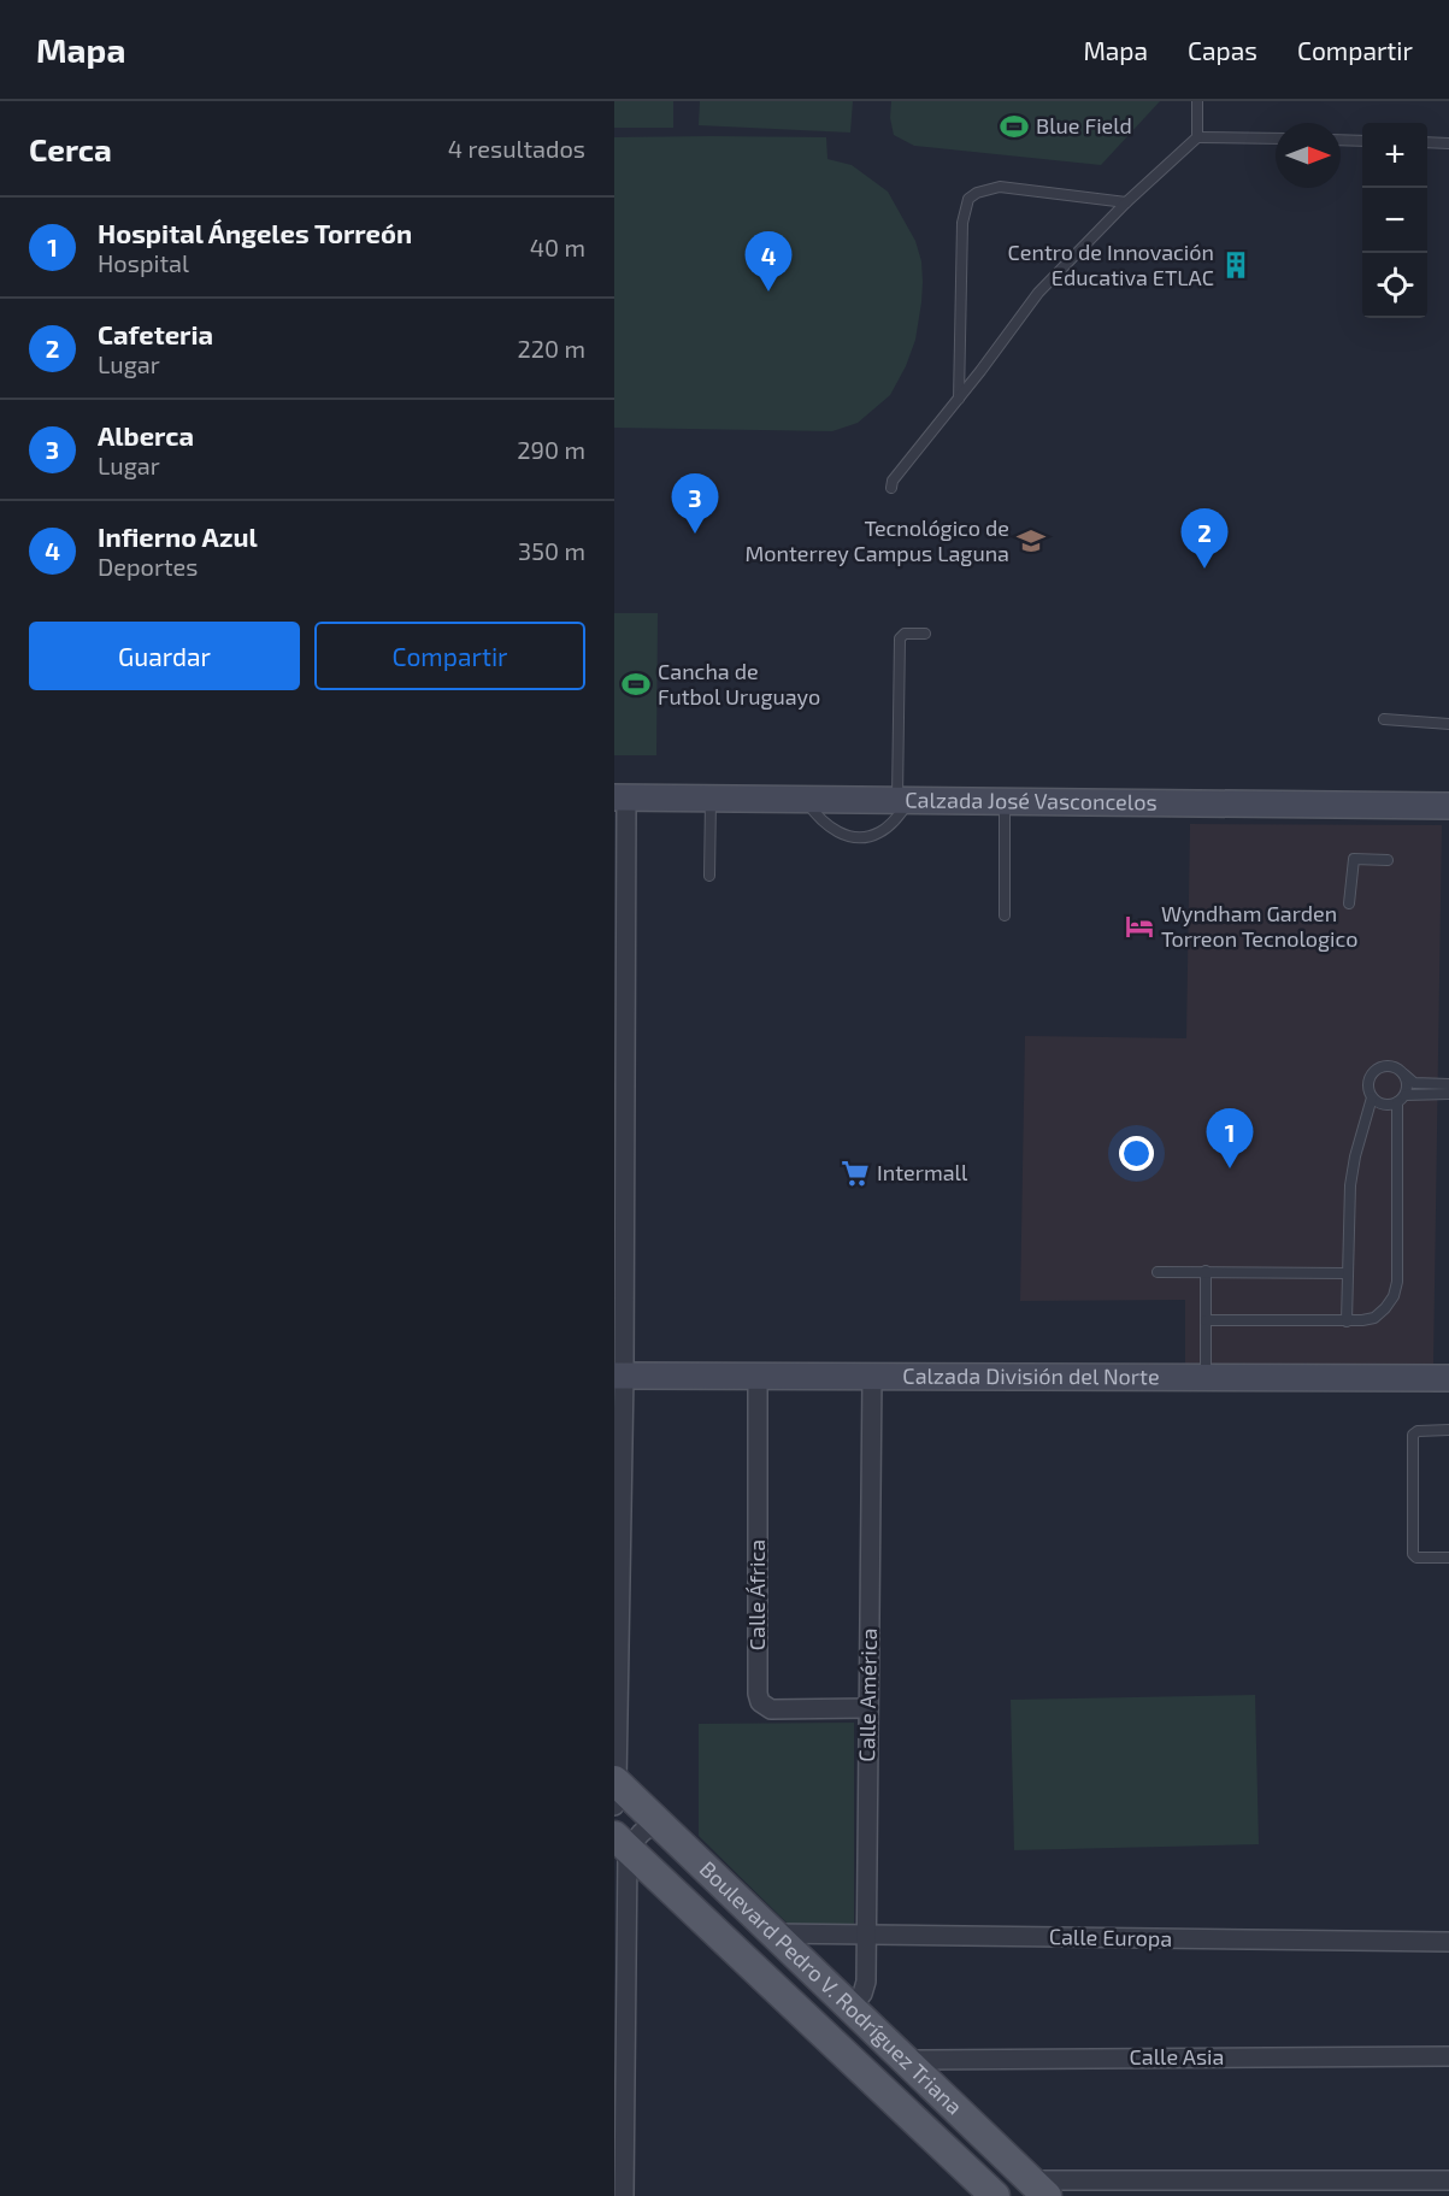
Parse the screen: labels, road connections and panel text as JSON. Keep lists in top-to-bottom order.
{
  "streets": {
    "main road": ["Calzada José Vasconcelos", "Calzada División del Norte", "Boulevard Pedro V. Rodríguez Triana"],
    "street": [
      "Calle África",
      "Calle América",
      "Calle Europa",
      "Calle Asia"
    ]
  },
  "crossings": [
    ["Calzada División del Norte", "Calle África"],
    ["Calzada División del Norte", "Calle América"],
    ["Calle África", "Calle América"],
    ["Calle América", "Calle Europa"],
    ["Calle América", "Boulevard Pedro V. Rodríguez Triana"],
    ["Calle Europa", "Boulevard Pedro V. Rodríguez Triana"],
    ["Boulevard Pedro V. Rodríguez Triana", "Calle Asia"]
  ],
  "places": {
    "sports": ["Blue Field", "Cancha de Futbol Uruguayo"],
    "building": ["Centro de Innovación Educativa ETLAC"],
    "school or university": ["Tecnológico de Monterrey Campus Laguna"],
    "hotel": ["Wyndham Garden Torreon Tecnologico"],
    "supermarket": ["Intermall"]
  },
  "north": "right",
  "page": {
    "header": "Mapa",
    "nav": ["Mapa", "Capas", "Compartir"],
    "heading": ["Cerca", "4 resultados"],
    "map_buttons": ["+", "−"],
    "list": [
      {
        "mark": "1",
        "name": "Hospital Ángeles Torreón",
        "note": "Hospital",
        "value": "40 m"
      },
      {
        "mark": "2",
        "name": "Cafeteria",
        "note": "Lugar",
        "value": "220 m"
      },
      {
        "mark": "3",
        "name": "Alberca",
        "note": "Lugar",
        "value": "290 m"
      },
      {
        "mark": "4",
        "name": "Infierno Azul",
        "note": "Deportes",
        "value": "350 m"
      }
    ],
    "pins": [
      "4",
      "3",
      "2",
      "1"
    ],
    "buttons": ["Guardar", "Compartir"]
  }
}
